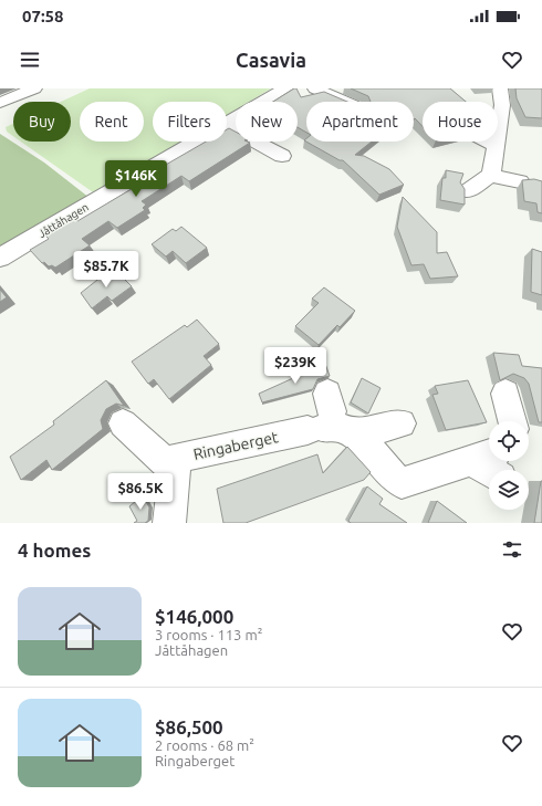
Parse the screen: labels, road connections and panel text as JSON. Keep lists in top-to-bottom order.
{
  "streets": {
    "street": ["Jåttåhagen", "Ringaberget"]
  },
  "page": {
    "status": "07:58",
    "header": "Casavia",
    "chip": [
      "Buy",
      "Rent",
      "Filters",
      "New",
      "Apartment",
      "House"
    ],
    "price": [
      "$146K",
      "$85.7K",
      "$239K",
      "$86.5K"
    ],
    "heading": "4 homes",
    "list": [
      {
        "name": "$146,000",
        "note": "3 rooms · 113 m² · Jåttåhagen"
      },
      {
        "name": "$86,500",
        "note": "2 rooms · 68 m² · Ringaberget"
      }
    ]
  }
}
